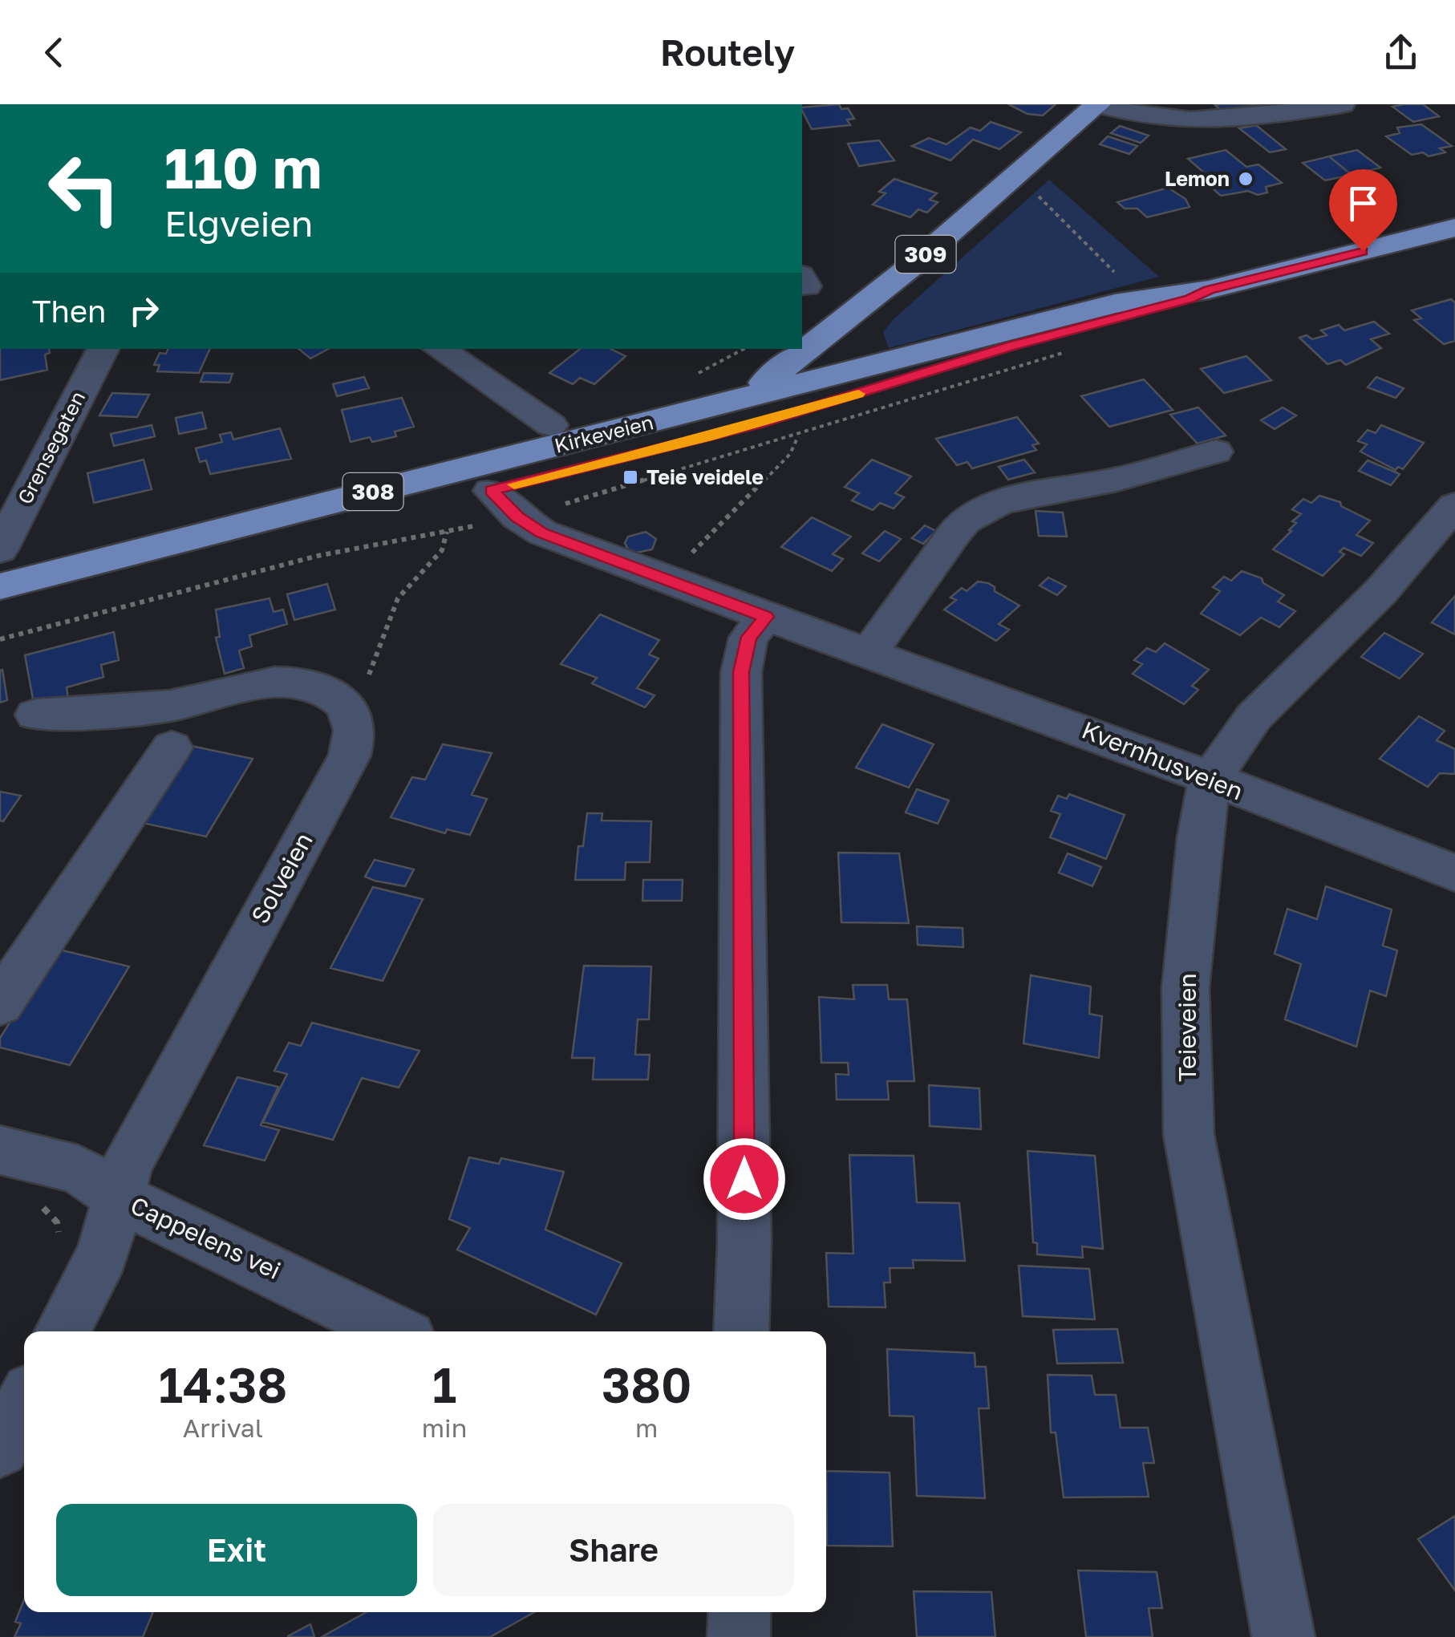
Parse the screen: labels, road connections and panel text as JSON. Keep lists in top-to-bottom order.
{
  "streets": {
    "main road": ["309", "Kirkeveien", "308"],
    "street": [
      "Grensegaten",
      "Kvernhusveien",
      "Solveien",
      "Teieveien",
      "Cappelens vei"
    ]
  },
  "crossings": [
    ["309", "Kirkeveien"],
    ["Kirkeveien", "Kvernhusveien"],
    ["Kvernhusveien", "Teieveien"],
    ["Solveien", "Cappelens vei"]
  ],
  "places": {
    "other": ["Lemon"],
    "transit": ["Teie veidele"]
  },
  "page": {
    "header": "Routely",
    "turn": ["110 m", "Elgveien"],
    "then": "Then",
    "eta": [
      "14:38",
      "Arrival",
      "1",
      "min",
      "380",
      "m"
    ],
    "buttons": ["Exit", "Share"]
  }
}
